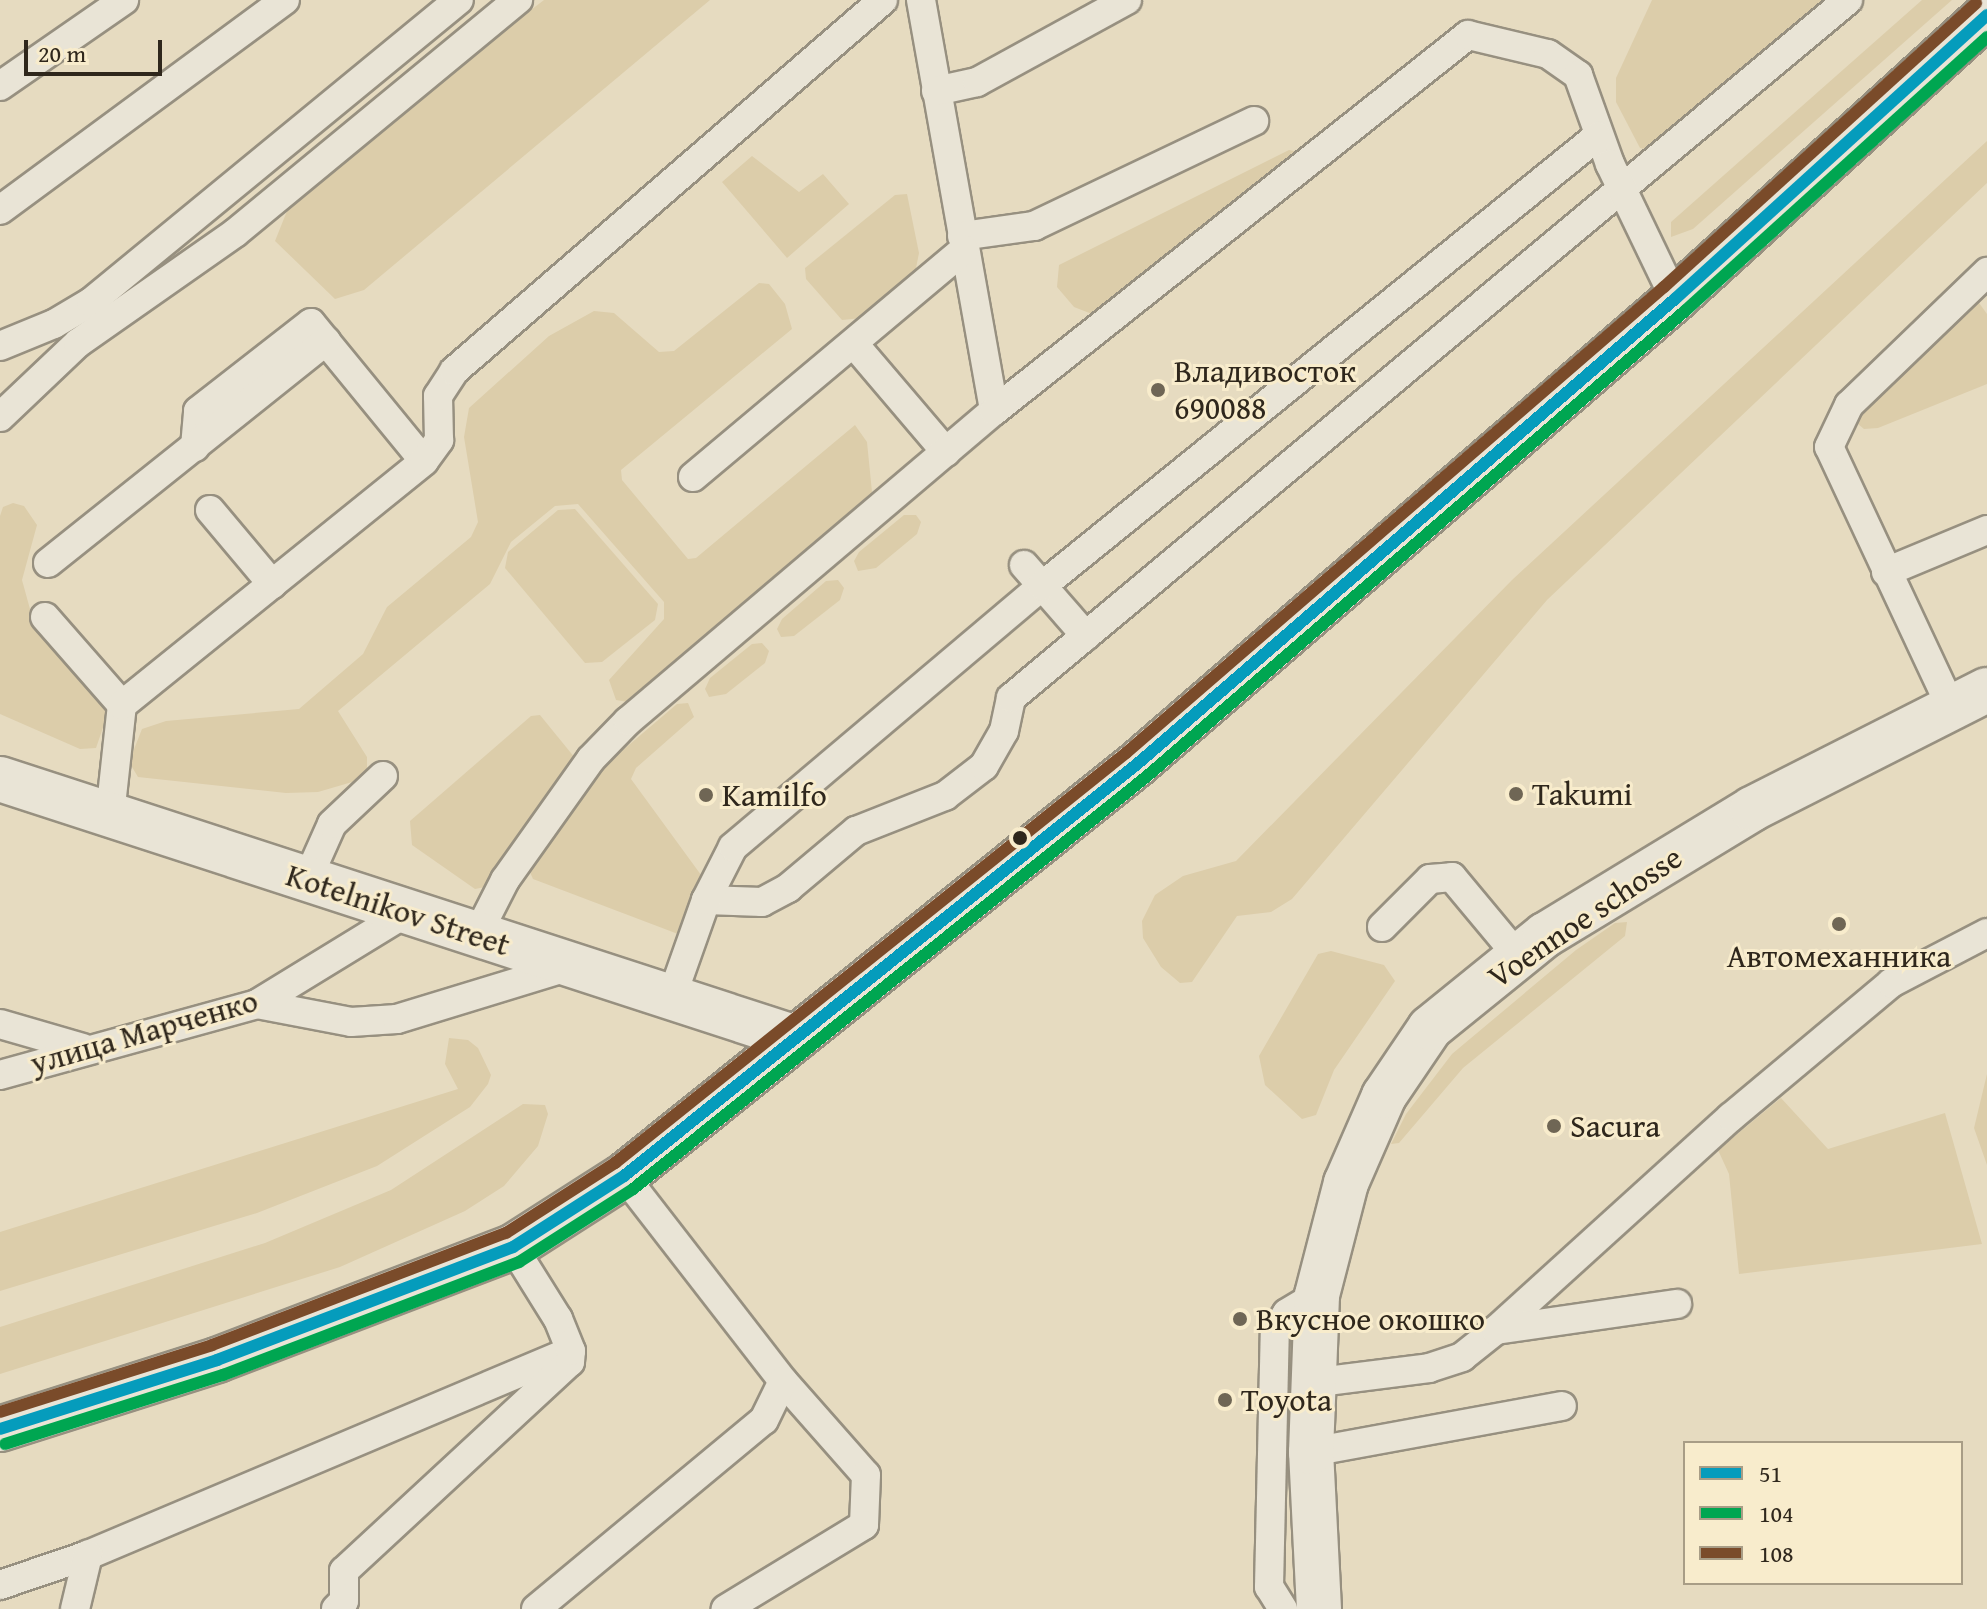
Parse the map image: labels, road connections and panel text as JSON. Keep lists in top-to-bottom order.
{
  "streets": {
    "main road": ["Kotelnikov Street", "Voennoe schosse"],
    "lane": ["улица Марченко"]
  },
  "crossings": [
    ["Kotelnikov Street", "улица Марченко"]
  ],
  "places": [
    "Владивосток 690088",
    "Takumi",
    "Kamilfo",
    "Автомеханника",
    "Sacura",
    "Вкусное окошко",
    "Toyota"
  ],
  "lines": ["transit line 108", "transit line 51", "transit line 104"],
  "legend": ["51", "104", "108"],
  "scale_bar": "20 m"
}
